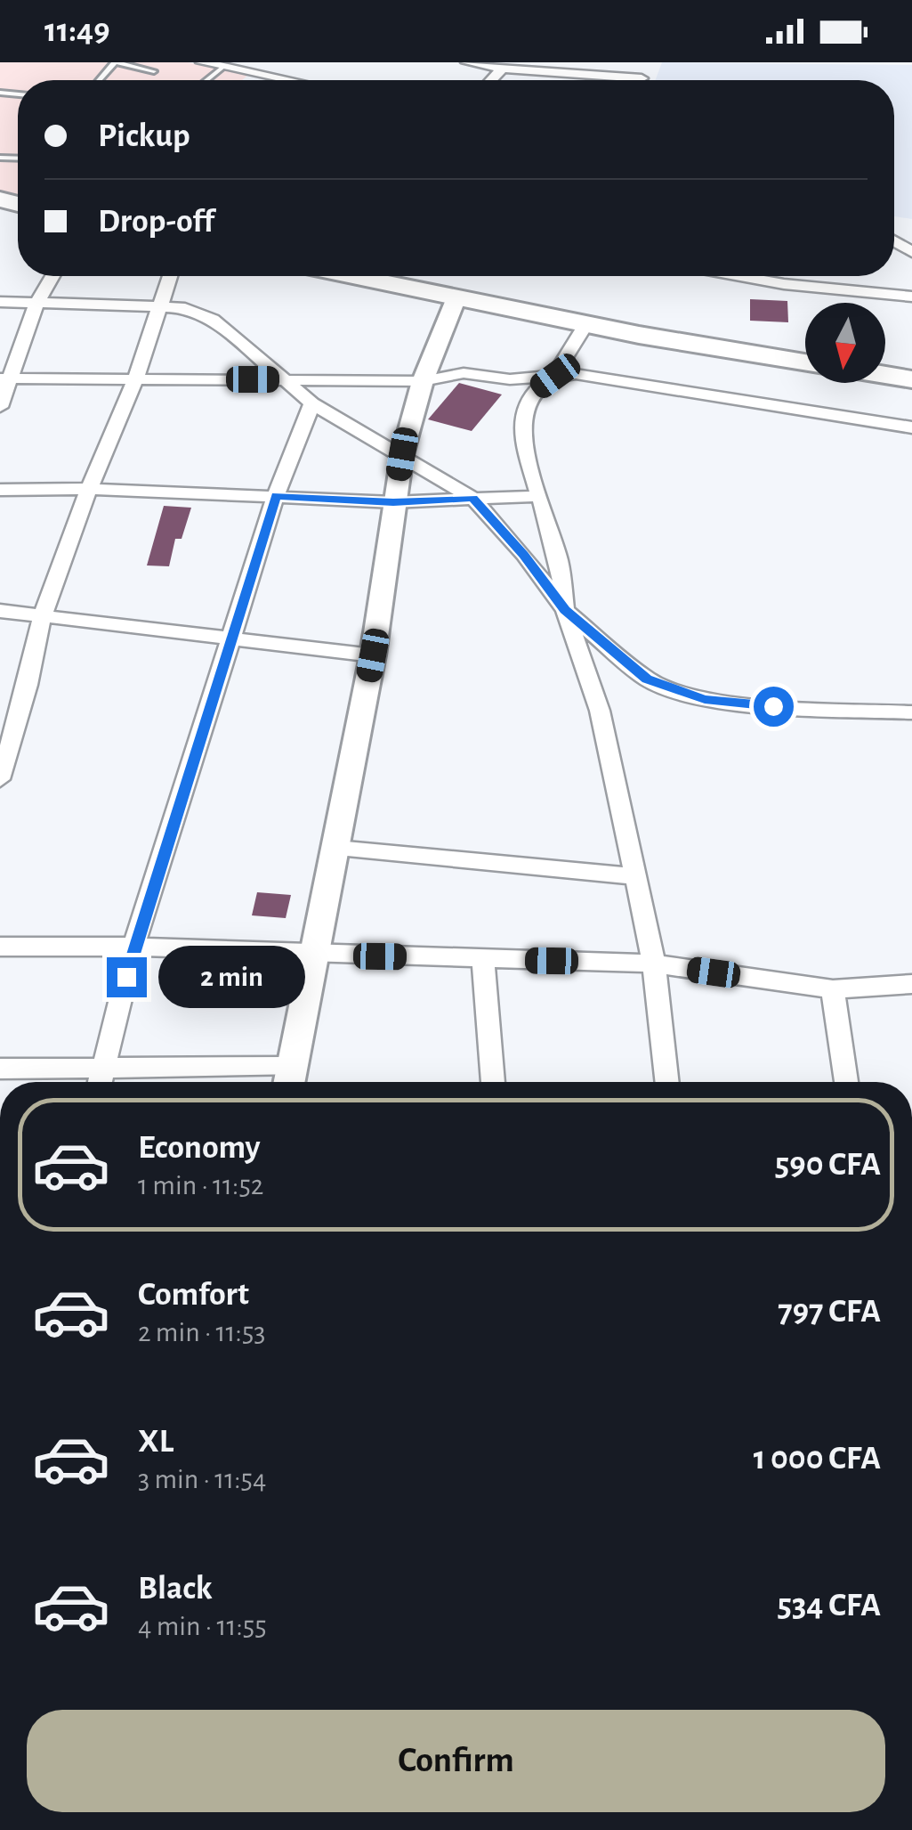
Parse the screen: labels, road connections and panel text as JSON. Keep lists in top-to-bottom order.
{
  "north": "bottom",
  "page": {
    "status": "11:49",
    "banner": ["Pickup", "Drop-off"],
    "bubble": "2 min",
    "list": [
      {
        "name": "Economy",
        "note": "1 min · 11:52",
        "value": "590 CFA"
      },
      {
        "name": "Comfort",
        "note": "2 min · 11:53",
        "value": "797 CFA"
      },
      {
        "name": "XL",
        "note": "3 min · 11:54",
        "value": "1 000 CFA"
      },
      {
        "name": "Black",
        "note": "4 min · 11:55",
        "value": "534 CFA"
      }
    ],
    "buttons": "Confirm"
  }
}
